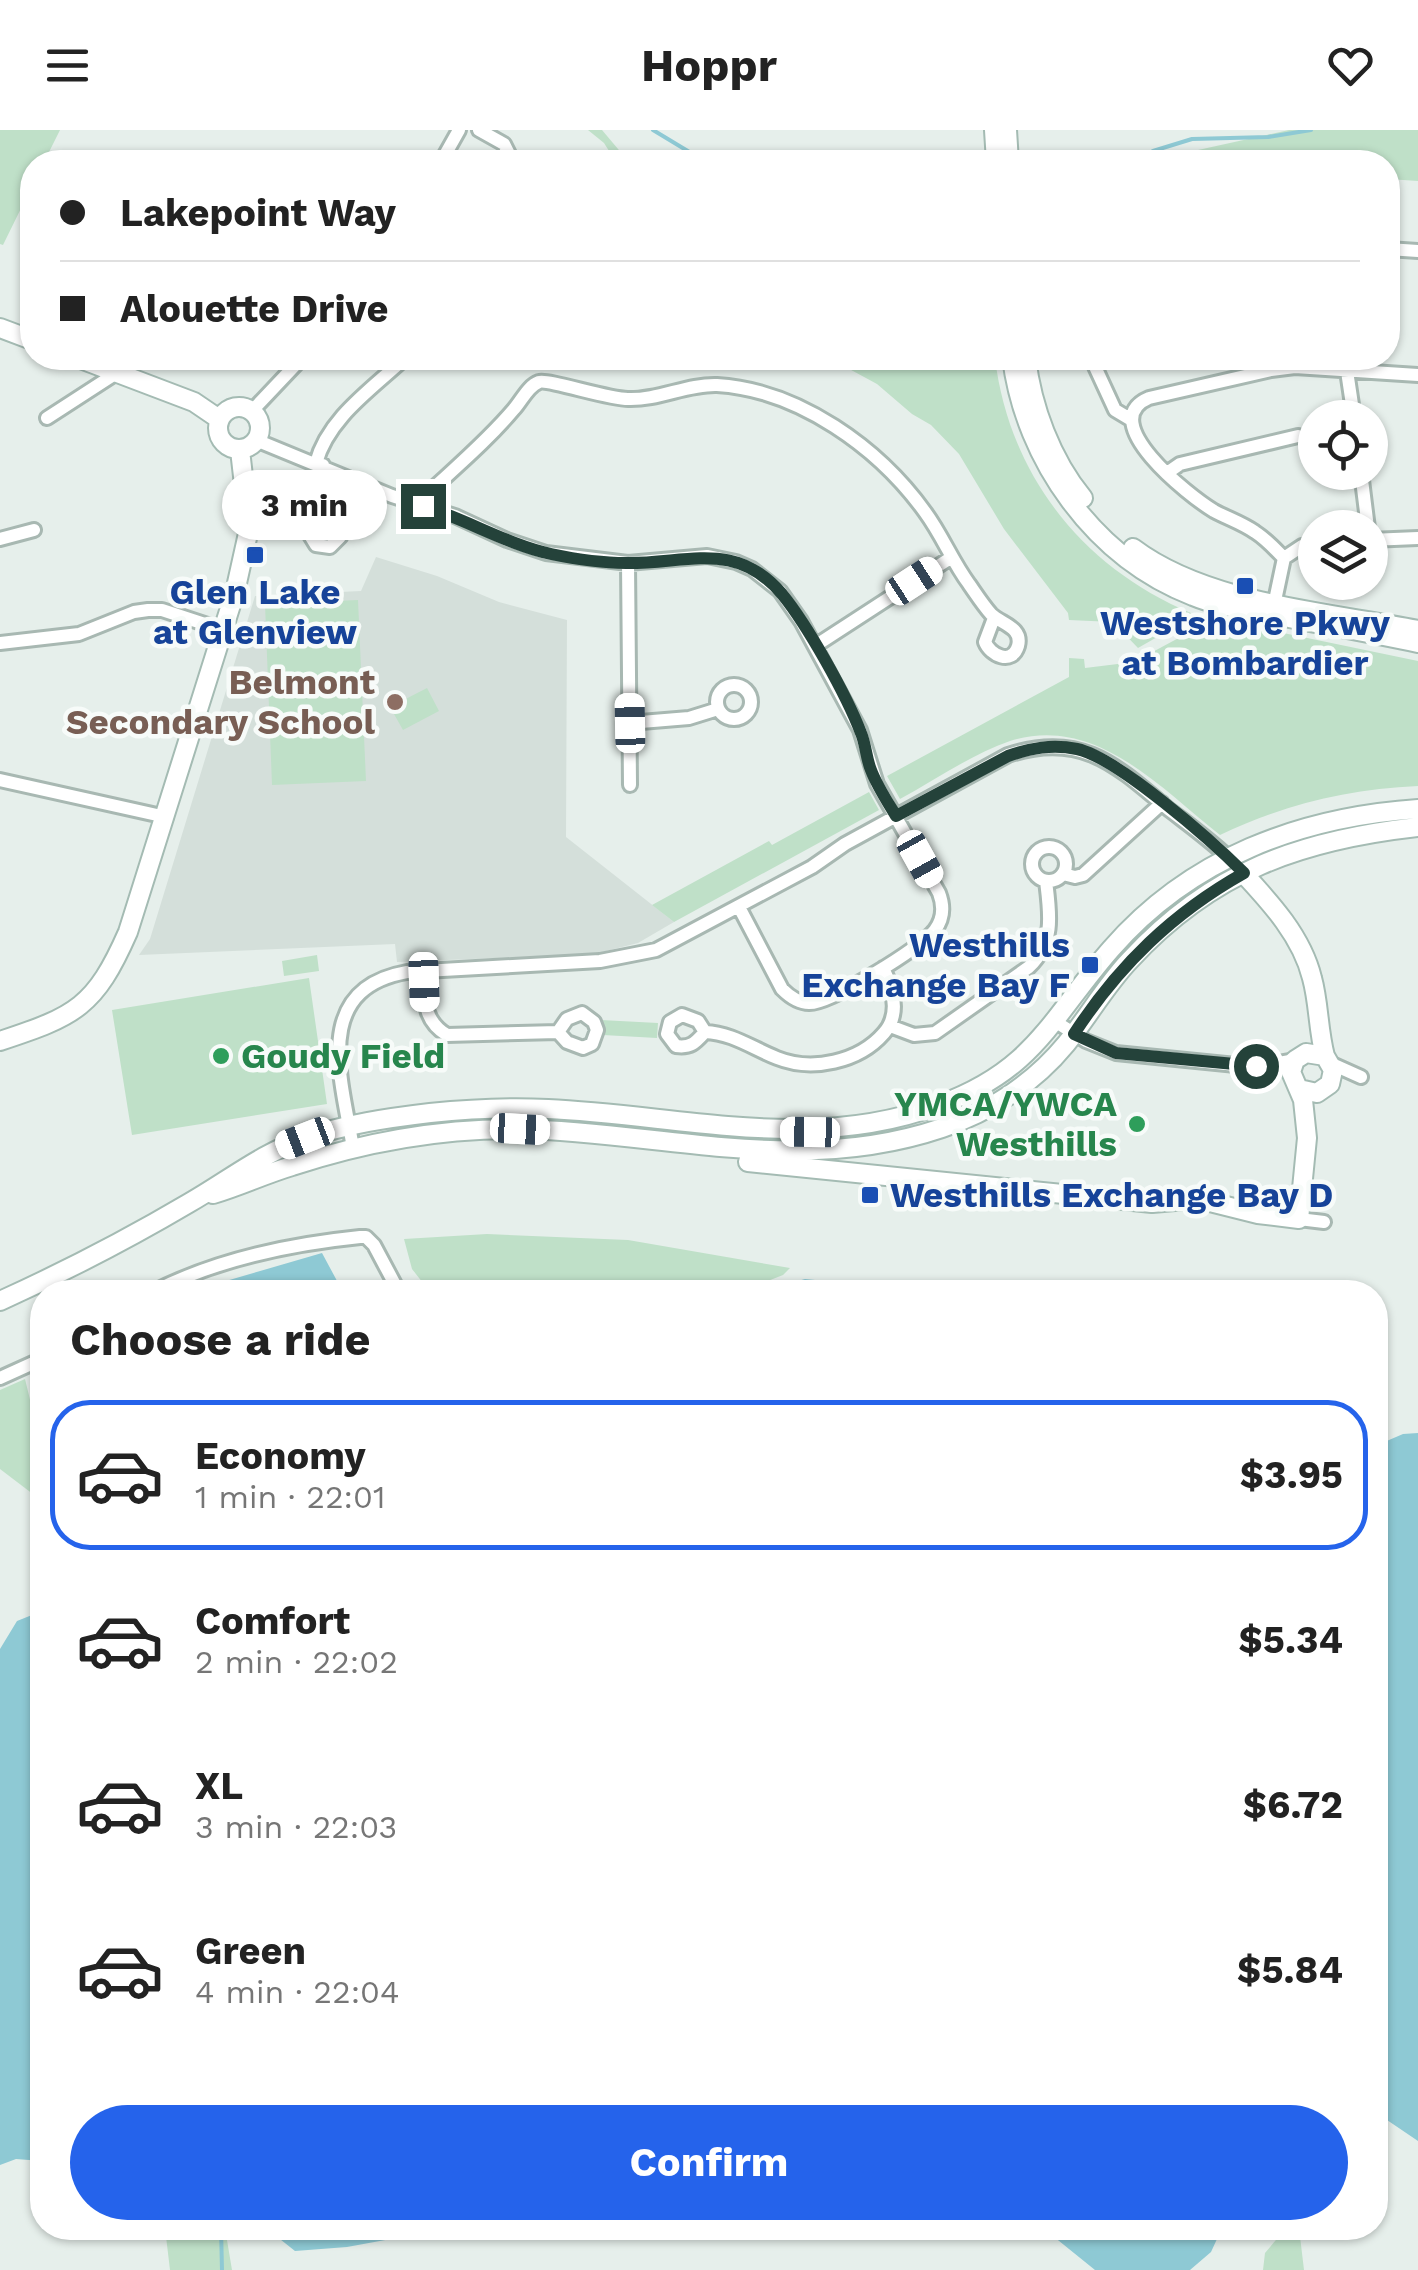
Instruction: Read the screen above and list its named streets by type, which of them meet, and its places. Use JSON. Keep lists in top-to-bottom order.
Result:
{
  "places": {
    "transit": [
      "Glen Lake at Glenview",
      "Westshore Pkwy at Bombardier",
      "Westhills Exchange Bay F",
      "Westhills Exchange Bay D"
    ],
    "other": ["Belmont Secondary School", "Goudy Field", "YMCA/YWCA Westhills"]
  },
  "page": {
    "header": "Hoppr",
    "banner": ["Lakepoint Way", "Alouette Drive"],
    "bubble": "3 min",
    "heading": "Choose a ride",
    "list": [
      {
        "name": "Economy",
        "note": "1 min · 22:01",
        "value": "$3.95"
      },
      {
        "name": "Comfort",
        "note": "2 min · 22:02",
        "value": "$5.34"
      },
      {
        "name": "XL",
        "note": "3 min · 22:03",
        "value": "$6.72"
      },
      {
        "name": "Green",
        "note": "4 min · 22:04",
        "value": "$5.84"
      }
    ],
    "buttons": "Confirm"
  }
}
